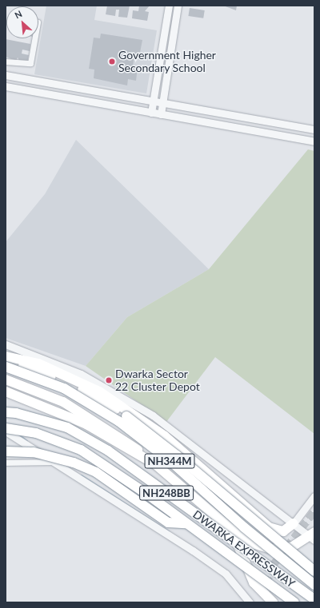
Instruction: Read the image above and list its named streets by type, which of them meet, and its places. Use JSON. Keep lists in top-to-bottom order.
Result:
{
  "streets": {
    "highway": ["NH344M", "NH248BB", "DWARKA EXPRESSWAY"]
  },
  "places": ["Government Higher Secondary School", "Dwarka Sector 22 Cluster Depot"],
  "north": "top left"
}
